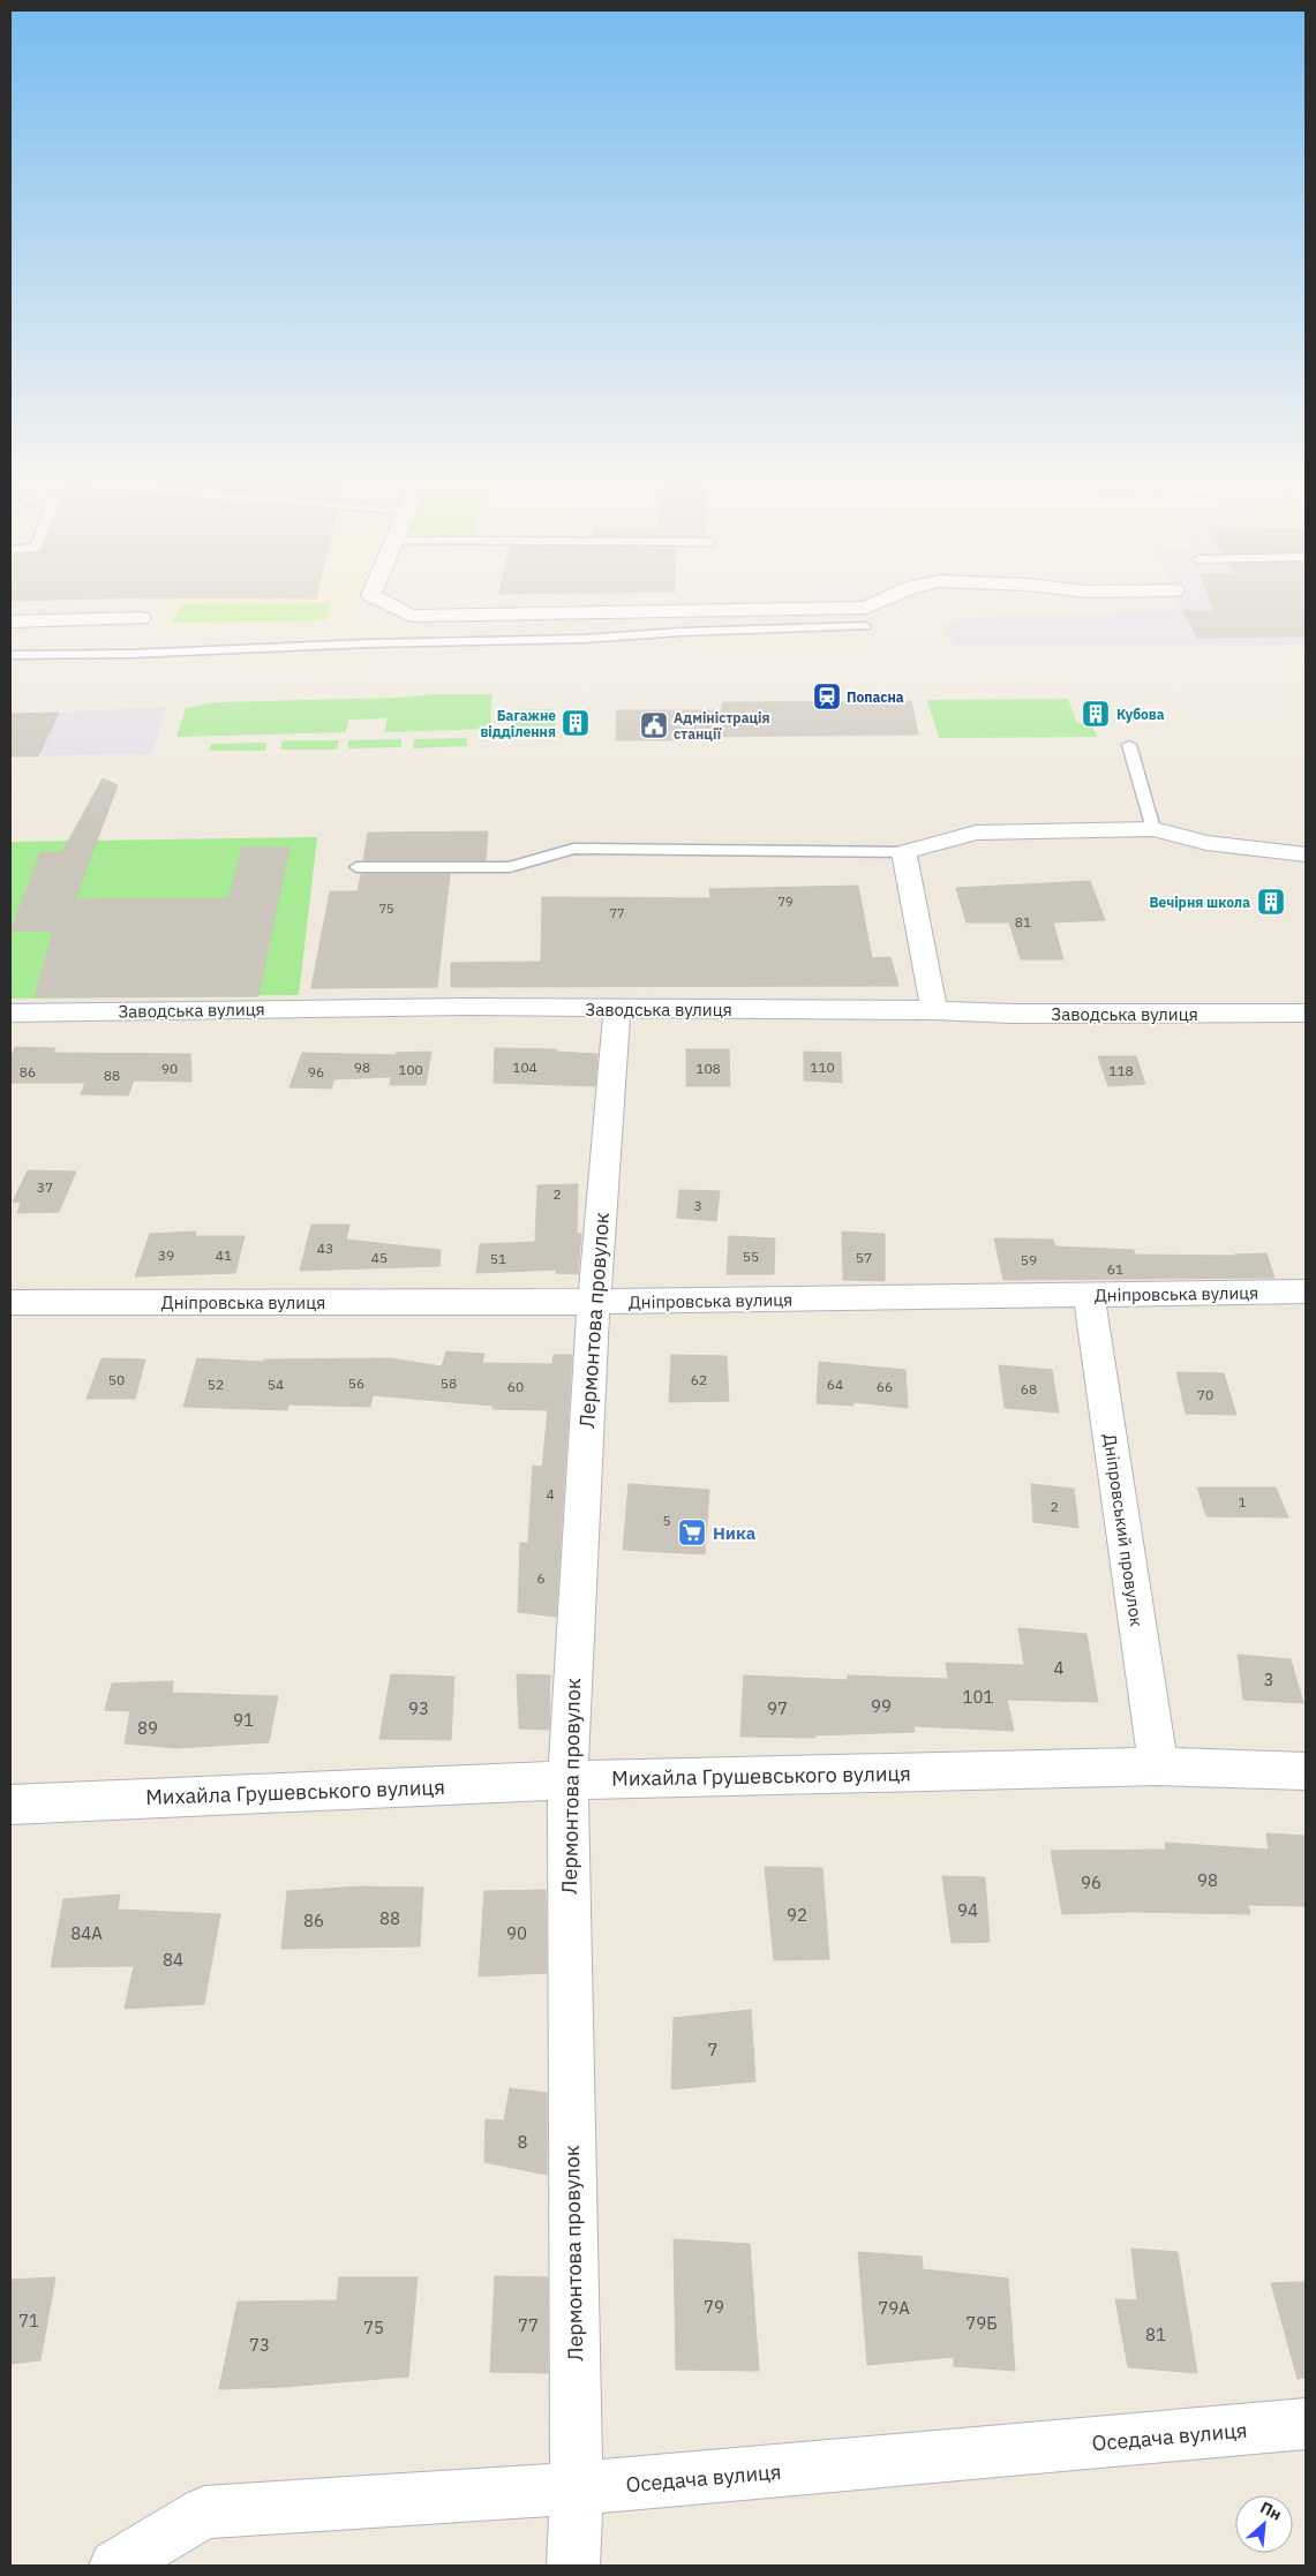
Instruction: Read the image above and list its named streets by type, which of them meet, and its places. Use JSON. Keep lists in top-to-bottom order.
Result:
{
  "streets": {
    "street": [
      "Заводська вулиця",
      "Дніпровська вулиця",
      "Лермонтова провулок",
      "Дніпровський провулок",
      "Михайла Грушевського вулиця",
      "Оседача вулиця"
    ]
  },
  "crossings": [
    ["Заводська вулиця", "Лермонтова провулок"],
    ["Дніпровська вулиця", "Лермонтова провулок"],
    ["Дніпровська вулиця", "Дніпровський провулок"],
    ["Лермонтова провулок", "Михайла Грушевського вулиця"],
    ["Лермонтова провулок", "Оседача вулиця"],
    ["Дніпровський провулок", "Михайла Грушевського вулиця"]
  ],
  "places": {
    "station": ["Попасна"],
    "building": ["Кубова", "Багажне відділення", "Вечірня школа"],
    "public building": ["Адміністрація станції"],
    "supermarket": ["Ника"]
  },
  "house_numbers": [
    "79",
    "75",
    "77",
    "81",
    "98",
    "104",
    "110",
    "90",
    "108",
    "100",
    "118",
    "86",
    "96",
    "88",
    "37",
    "2",
    "3",
    "43",
    "39",
    "41",
    "55",
    "45",
    "57",
    "51",
    "59",
    "61",
    "50",
    "62",
    "56",
    "58",
    "52",
    "54",
    "64",
    "60",
    "66",
    "68",
    "70",
    "4",
    "1",
    "2",
    "5",
    "6",
    "4",
    "3",
    "101",
    "99",
    "93",
    "97",
    "91",
    "89",
    "98",
    "96",
    "94",
    "92",
    "88",
    "86",
    "84А",
    "90",
    "84",
    "7",
    "8",
    "79",
    "79А",
    "71",
    "79Б",
    "77",
    "75",
    "81",
    "73"
  ],
  "north": "top right"
}
